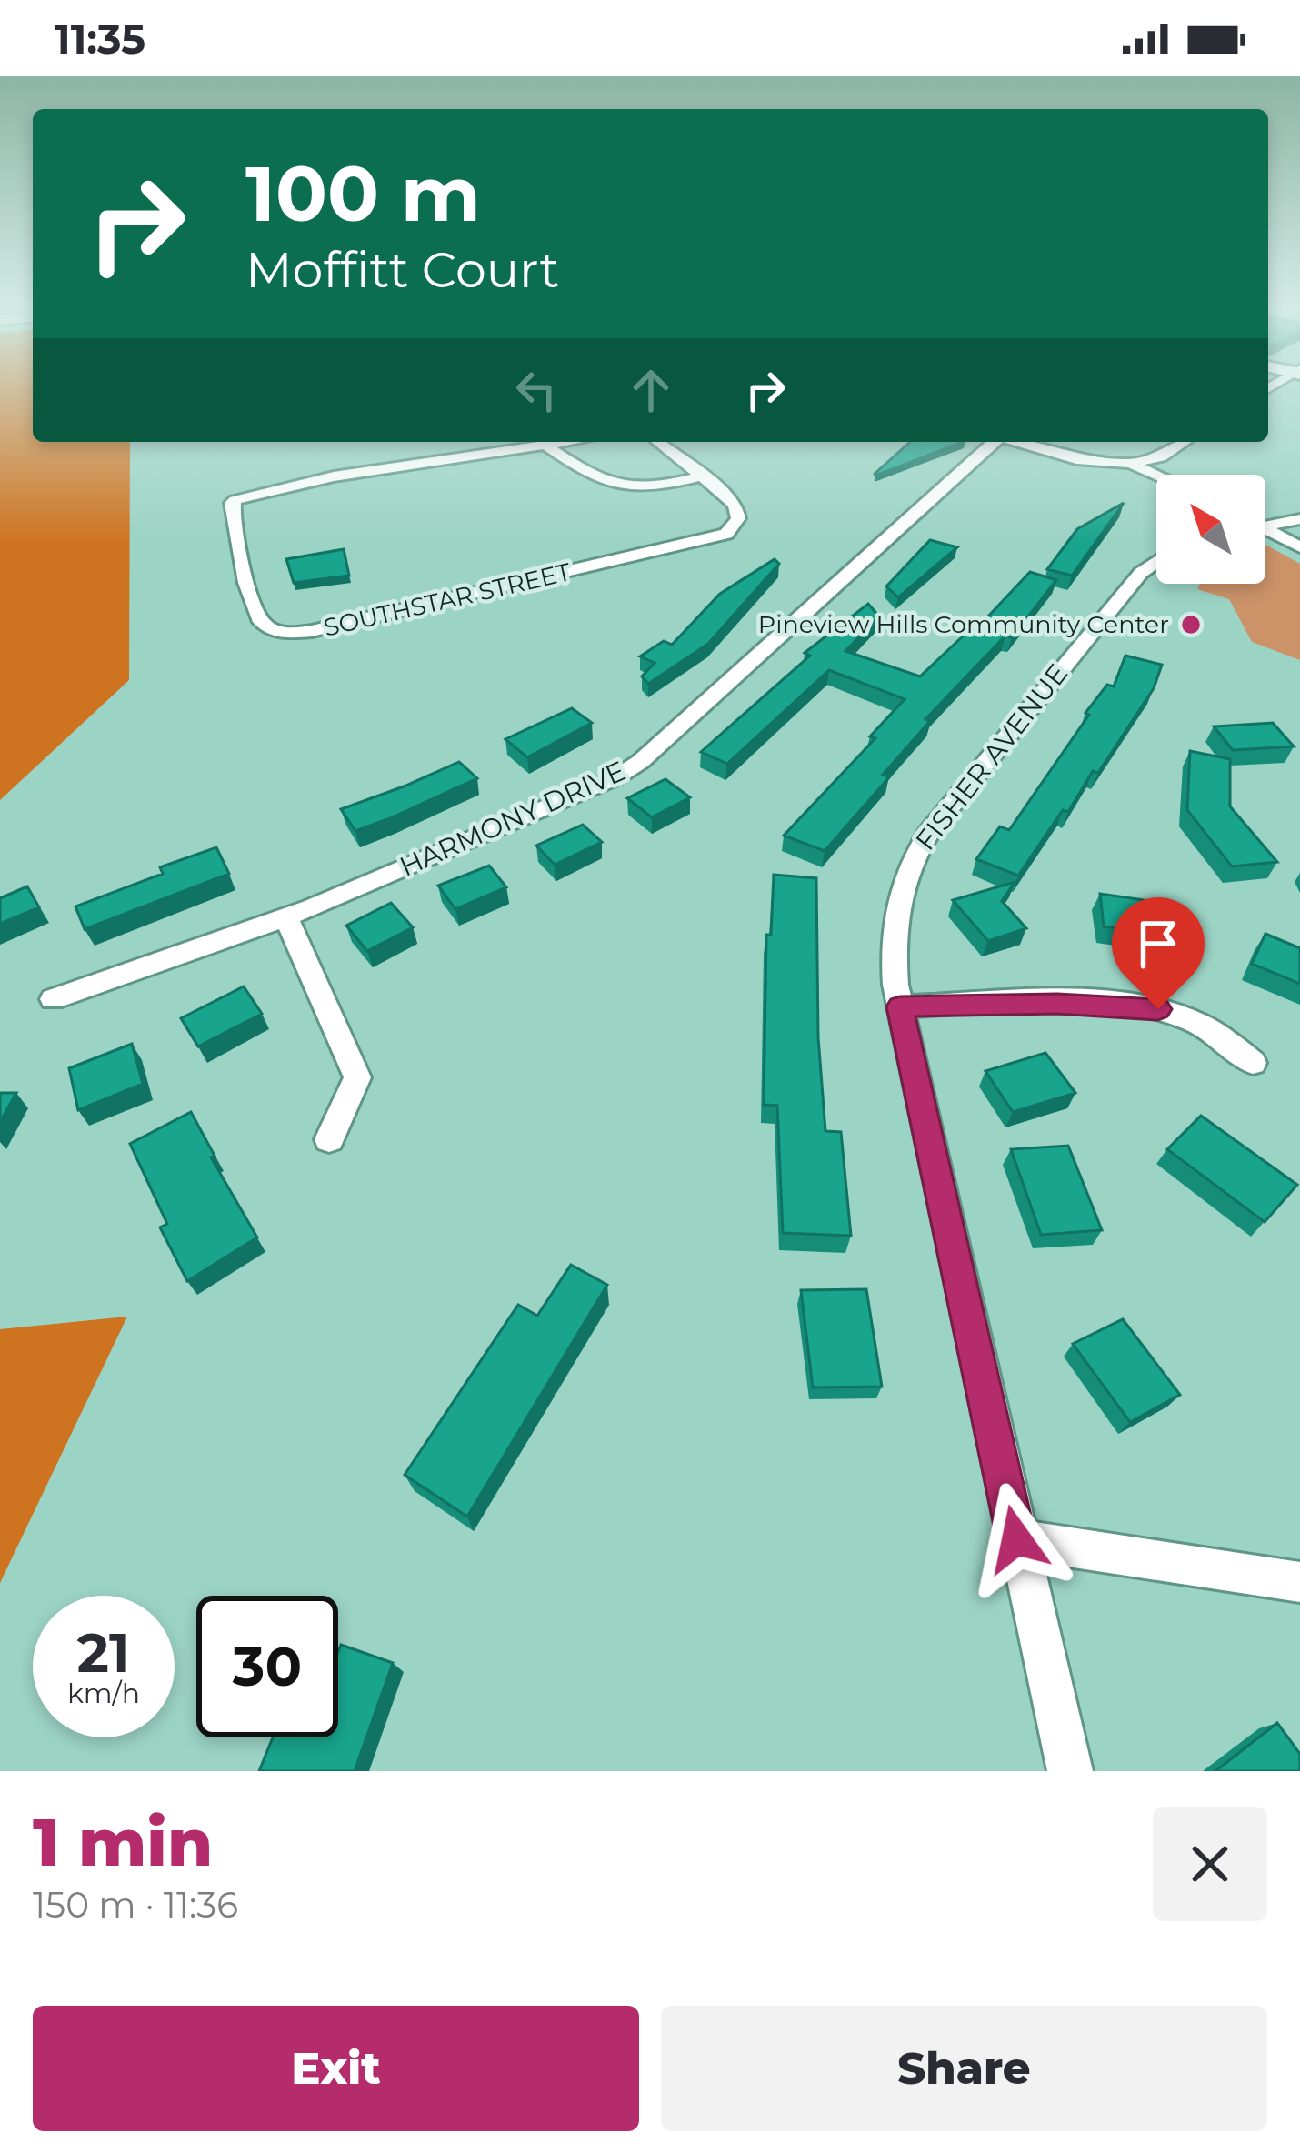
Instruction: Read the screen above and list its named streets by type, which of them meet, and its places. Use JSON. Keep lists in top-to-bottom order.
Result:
{
  "streets": {
    "street": ["SOUTHSTAR STREET", "FISHER AVENUE", "HARMONY DRIVE"]
  },
  "places": ["Pineview Hills Community Center"],
  "north": "top left",
  "page": {
    "status": "11:35",
    "turn": ["100 m", "Moffitt Court"],
    "speed": "21 km/h",
    "limit": "30",
    "heading": ["1 min", "150 m · 11:36"],
    "buttons": ["Exit", "Share"]
  }
}
